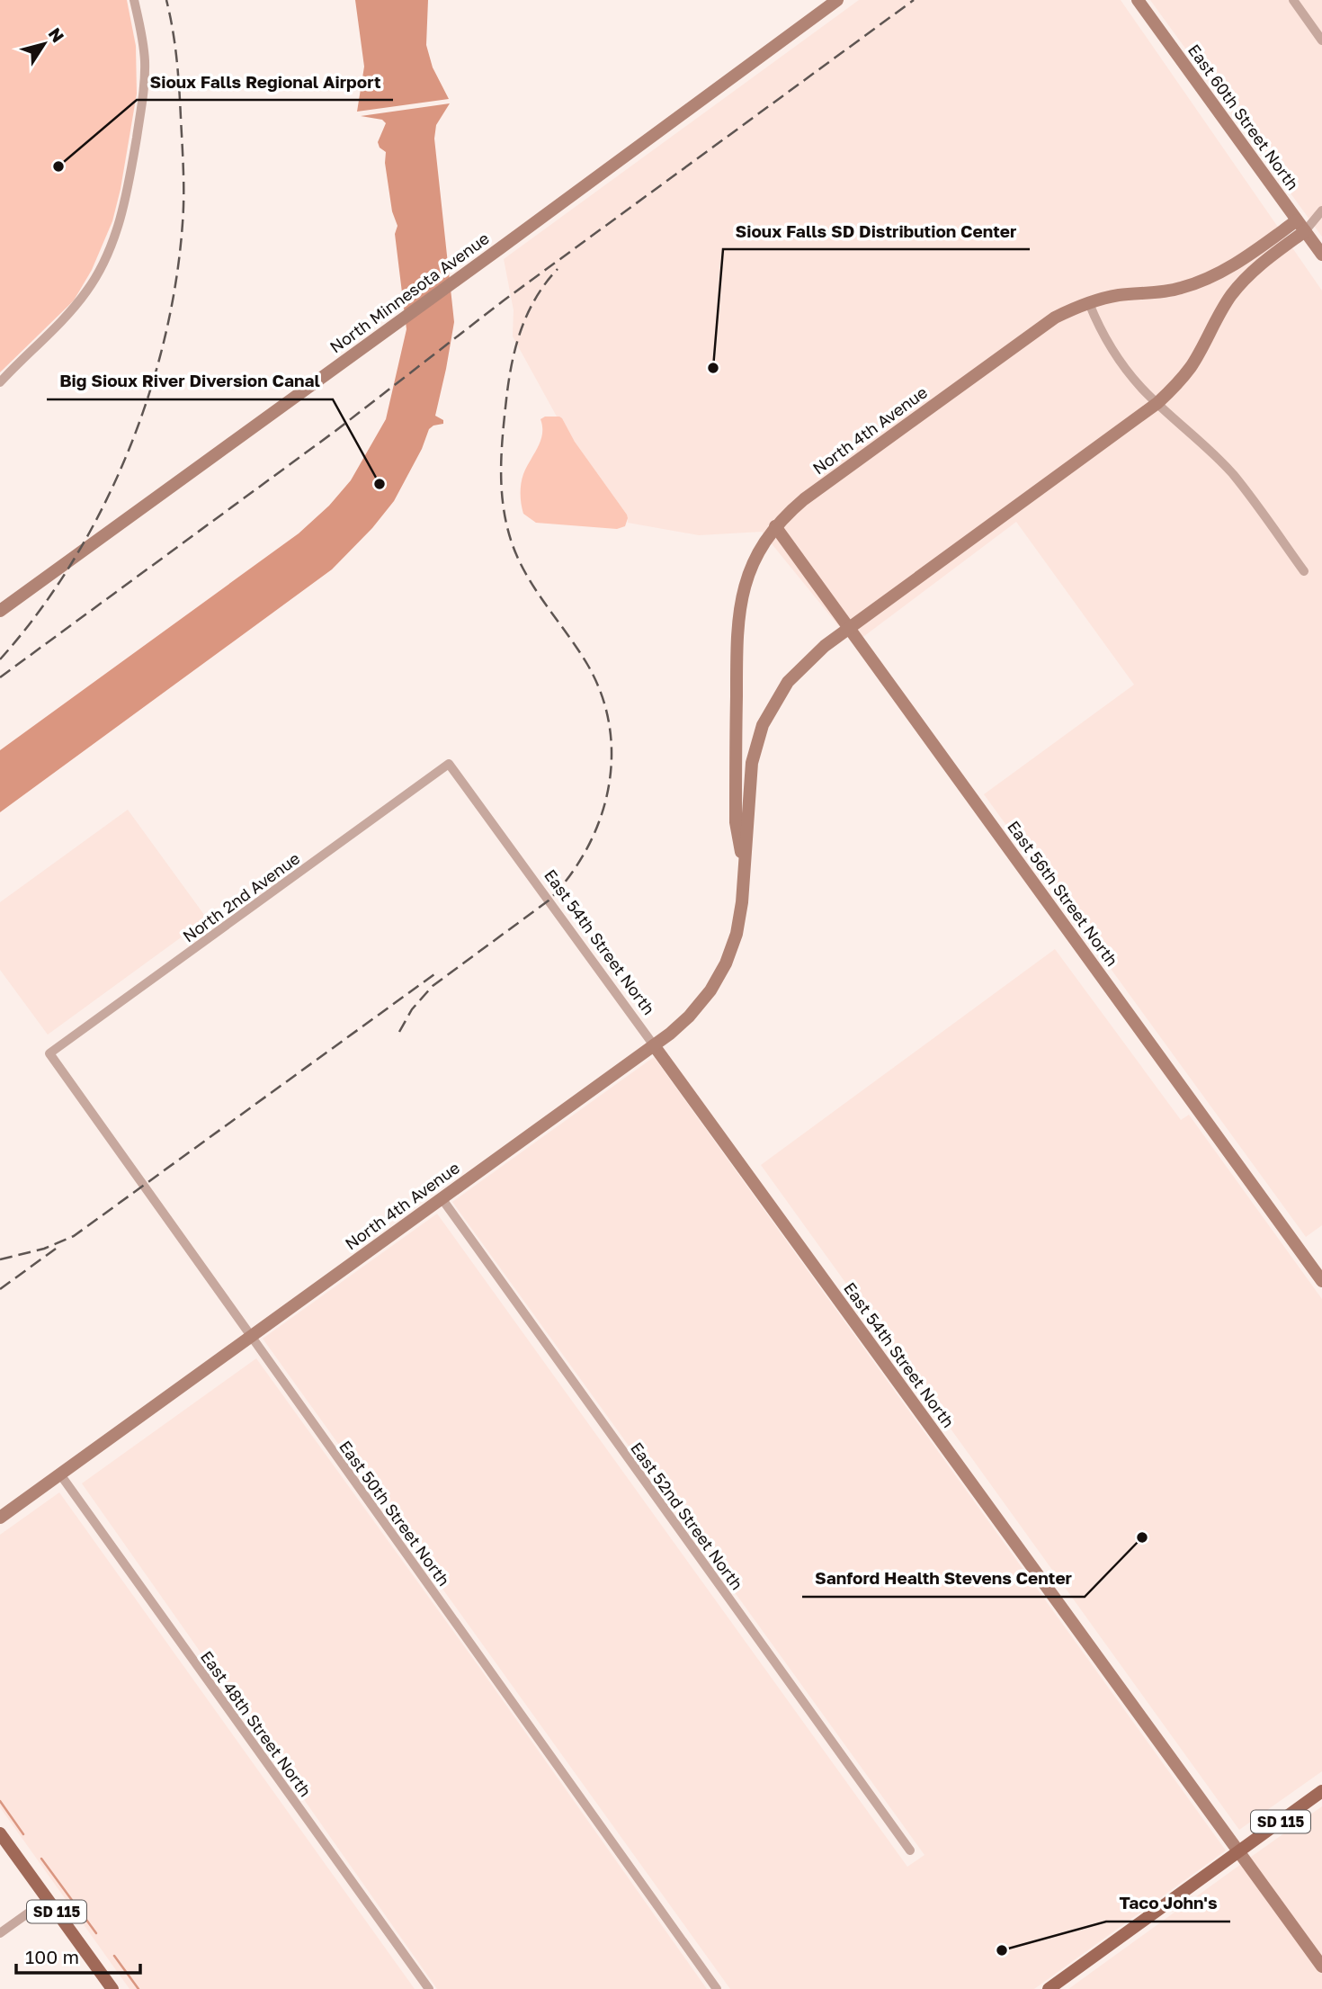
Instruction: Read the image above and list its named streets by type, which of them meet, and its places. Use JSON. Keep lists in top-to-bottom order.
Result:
{
  "streets": {
    "main road": ["SD 115"],
    "street": [
      "East 60th Street North",
      "North Minnesota Avenue",
      "North 4th Avenue",
      "East 56th Street North",
      "North 2nd Avenue",
      "East 54th Street North",
      "East 50th Street North",
      "East 52nd Street North",
      "East 48th Street North"
    ]
  },
  "crossings": [
    ["East 60th Street North", "North 4th Avenue"],
    ["North 4th Avenue", "East 56th Street North"],
    ["North 4th Avenue", "East 54th Street North"],
    ["North 4th Avenue", "East 50th Street North"],
    ["North 4th Avenue", "East 52nd Street North"],
    ["North 4th Avenue", "East 48th Street North"],
    ["North 2nd Avenue", "East 54th Street North"],
    ["North 2nd Avenue", "East 50th Street North"],
    ["East 54th Street North", "SD 115"]
  ],
  "places": [
    "Sioux Falls Regional Airport",
    "Sioux Falls SD Distribution Center",
    "Big Sioux River Diversion Canal",
    "Sanford Health Stevens Center",
    "Taco John's"
  ],
  "scale_bar": "100 m",
  "north": "top right"
}
